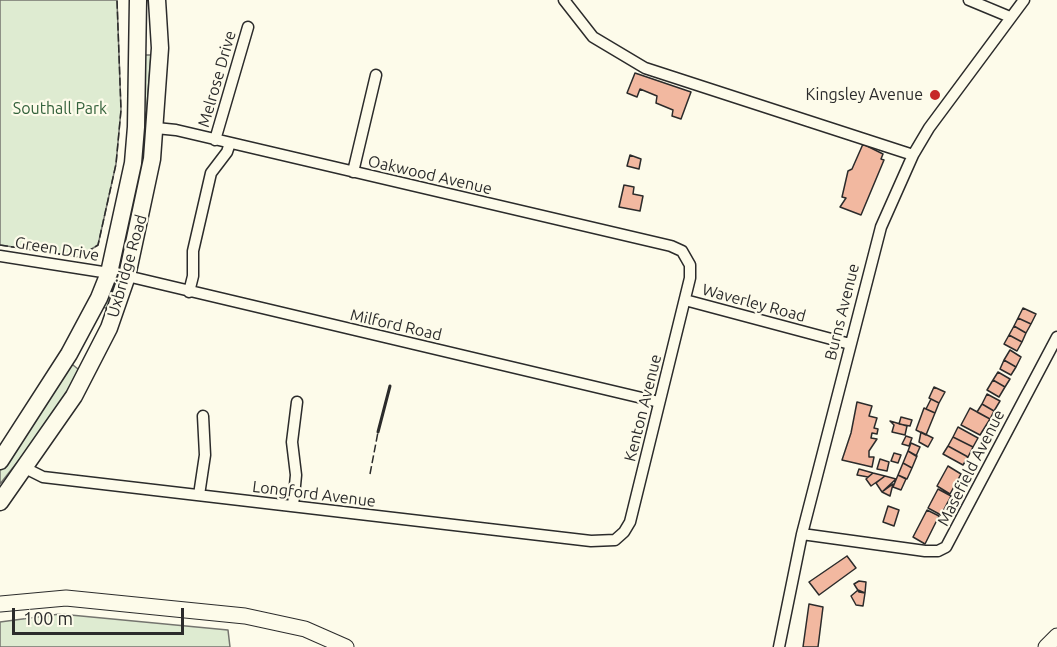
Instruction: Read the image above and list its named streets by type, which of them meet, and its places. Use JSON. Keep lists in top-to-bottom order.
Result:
{
  "streets": {
    "main road": ["Uxbridge Road"],
    "street": [
      "Melrose Drive",
      "Oakwood Avenue",
      "Green Drive",
      "Waverley Road",
      "Burns Avenue",
      "Milford Road",
      "Kenton Avenue",
      "Masefield Avenue",
      "Longford Avenue"
    ]
  },
  "crossings": [
    ["Melrose Drive", "Oakwood Avenue"],
    ["Oakwood Avenue", "Uxbridge Road"],
    ["Oakwood Avenue", "Kenton Avenue"],
    ["Green Drive", "Uxbridge Road"],
    ["Uxbridge Road", "Milford Road"],
    ["Uxbridge Road", "Longford Avenue"],
    ["Waverley Road", "Burns Avenue"],
    ["Waverley Road", "Kenton Avenue"],
    ["Burns Avenue", "Masefield Avenue"],
    ["Milford Road", "Kenton Avenue"],
    ["Kenton Avenue", "Longford Avenue"]
  ],
  "parks": ["Southall Park"],
  "places": ["Kingsley Avenue"],
  "scale_bar": "100 m"
}
